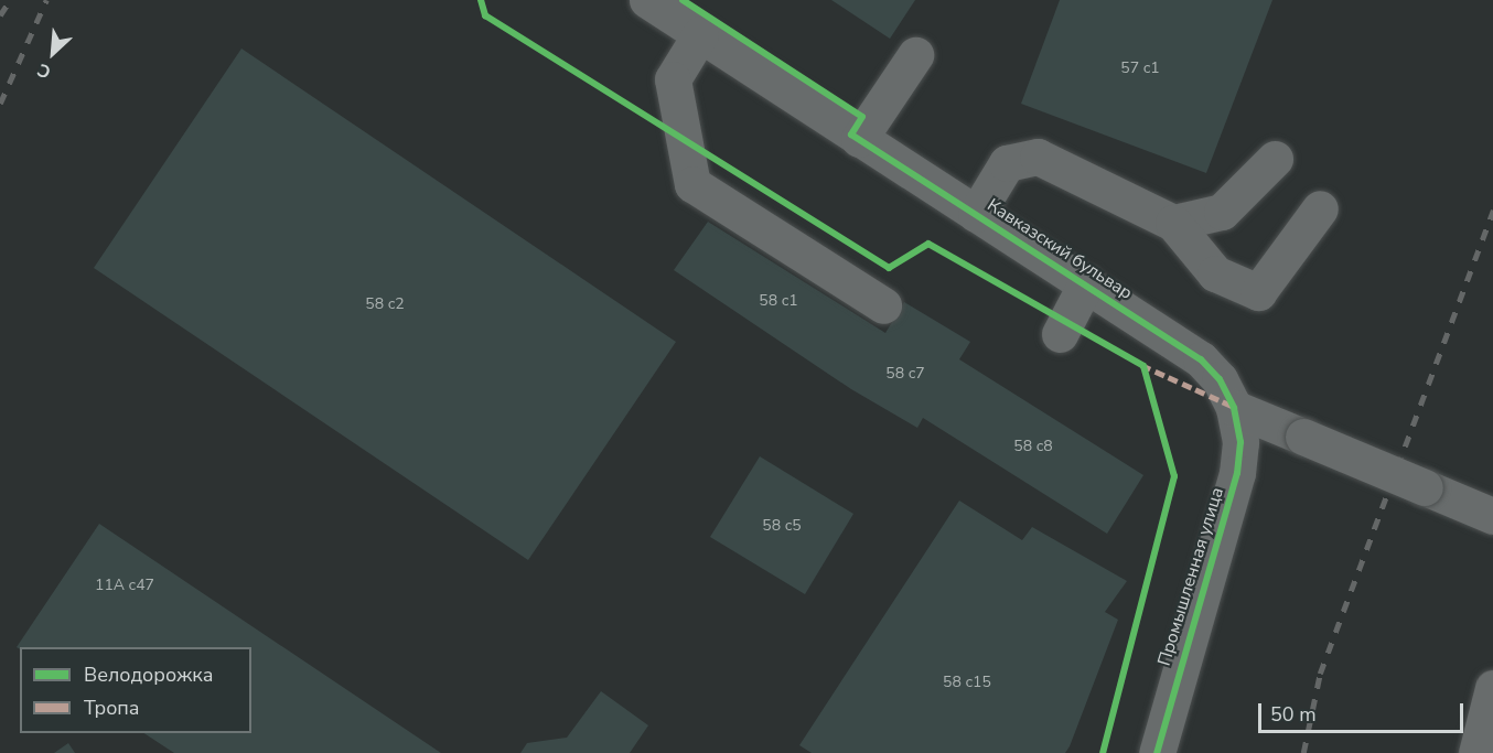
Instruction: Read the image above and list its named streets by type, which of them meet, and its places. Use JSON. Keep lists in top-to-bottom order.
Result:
{
  "streets": {
    "street": ["Кавказский бульвар", "Промышленная улица"]
  },
  "crossings": [
    ["Кавказский бульвар", "Промышленная улица"]
  ],
  "house_numbers": [
    "57 с1",
    "58 с1",
    "58 с2",
    "58 с7",
    "58 с8",
    "58 с5",
    "11А с47",
    "58 с15"
  ],
  "legend": ["Велодорожка", "Тропа"],
  "scale_bar": "50 m",
  "north": "bottom left"
}
